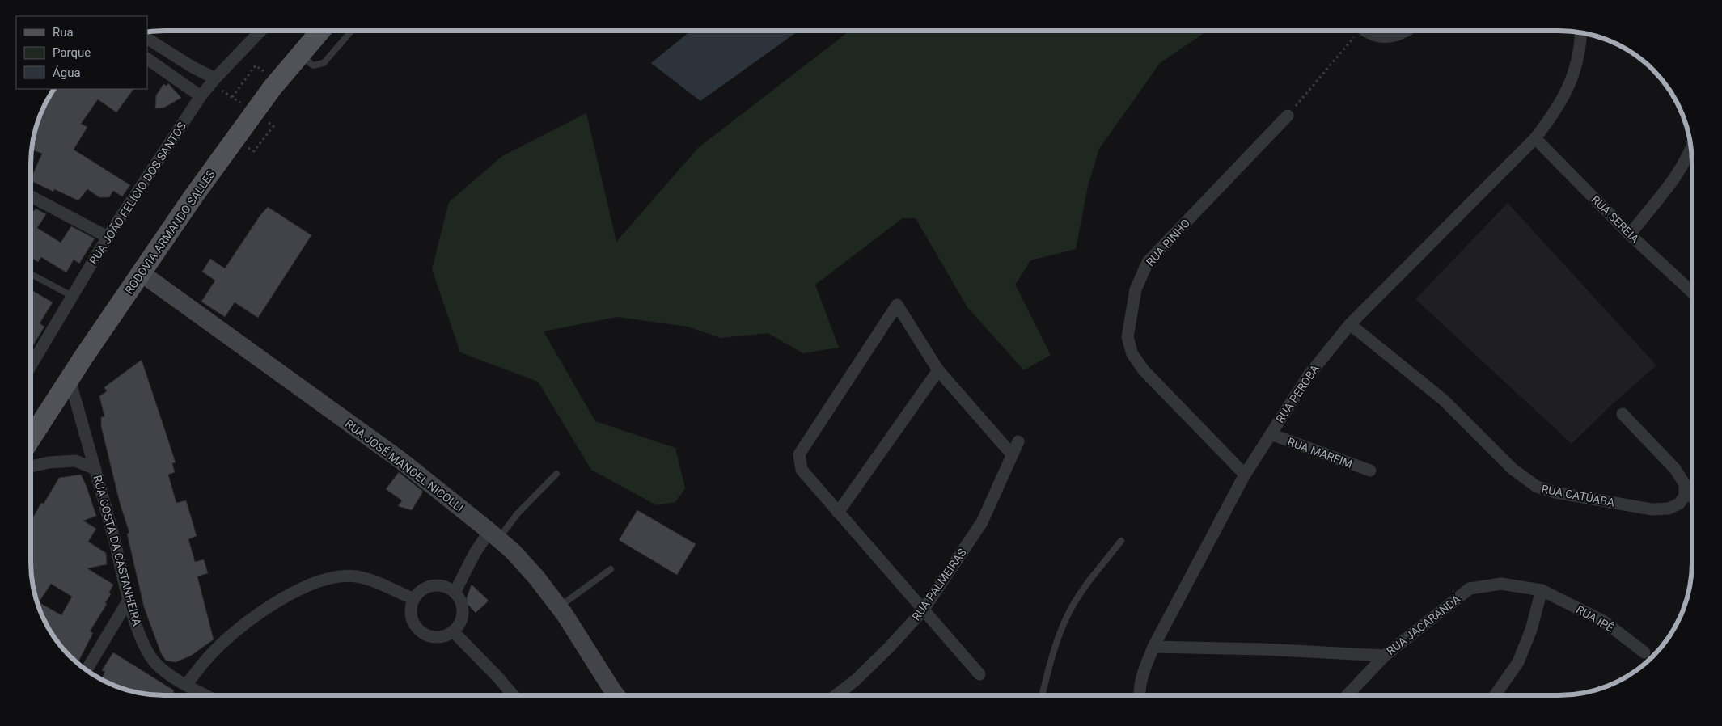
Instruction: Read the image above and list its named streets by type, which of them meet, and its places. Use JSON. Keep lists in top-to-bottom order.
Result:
{
  "streets": {
    "main road": ["RODOVIA ARMANDO SALLES", "RUA JOSÉ MANOEL NICOLLI"],
    "street": [
      "RUA JOÃO FELÍCIO DOS SANTOS",
      "RUA SEREIA",
      "RUA PINHO",
      "RUA PEROBA",
      "RUA MARFIM",
      "RUA CATÚABA",
      "RUA COSTA DA CASTANHEIRA",
      "RUA PALMEIRAS",
      "RUA IPÊ",
      "RUA JACARANDÁ"
    ]
  },
  "crossings": [
    ["RUA SEREIA", "RUA PEROBA"],
    ["RODOVIA ARMANDO SALLES", "RUA JOSÉ MANOEL NICOLLI"],
    ["RODOVIA ARMANDO SALLES", "RUA COSTA DA CASTANHEIRA"],
    ["RUA PINHO", "RUA PEROBA"],
    ["RUA PEROBA", "RUA MARFIM"],
    ["RUA PEROBA", "RUA CATÚABA"],
    ["RUA PEROBA", "RUA JACARANDÁ"],
    ["RUA IPÊ", "RUA JACARANDÁ"]
  ],
  "legend": ["Rua", "Parque", "Água"]
}
